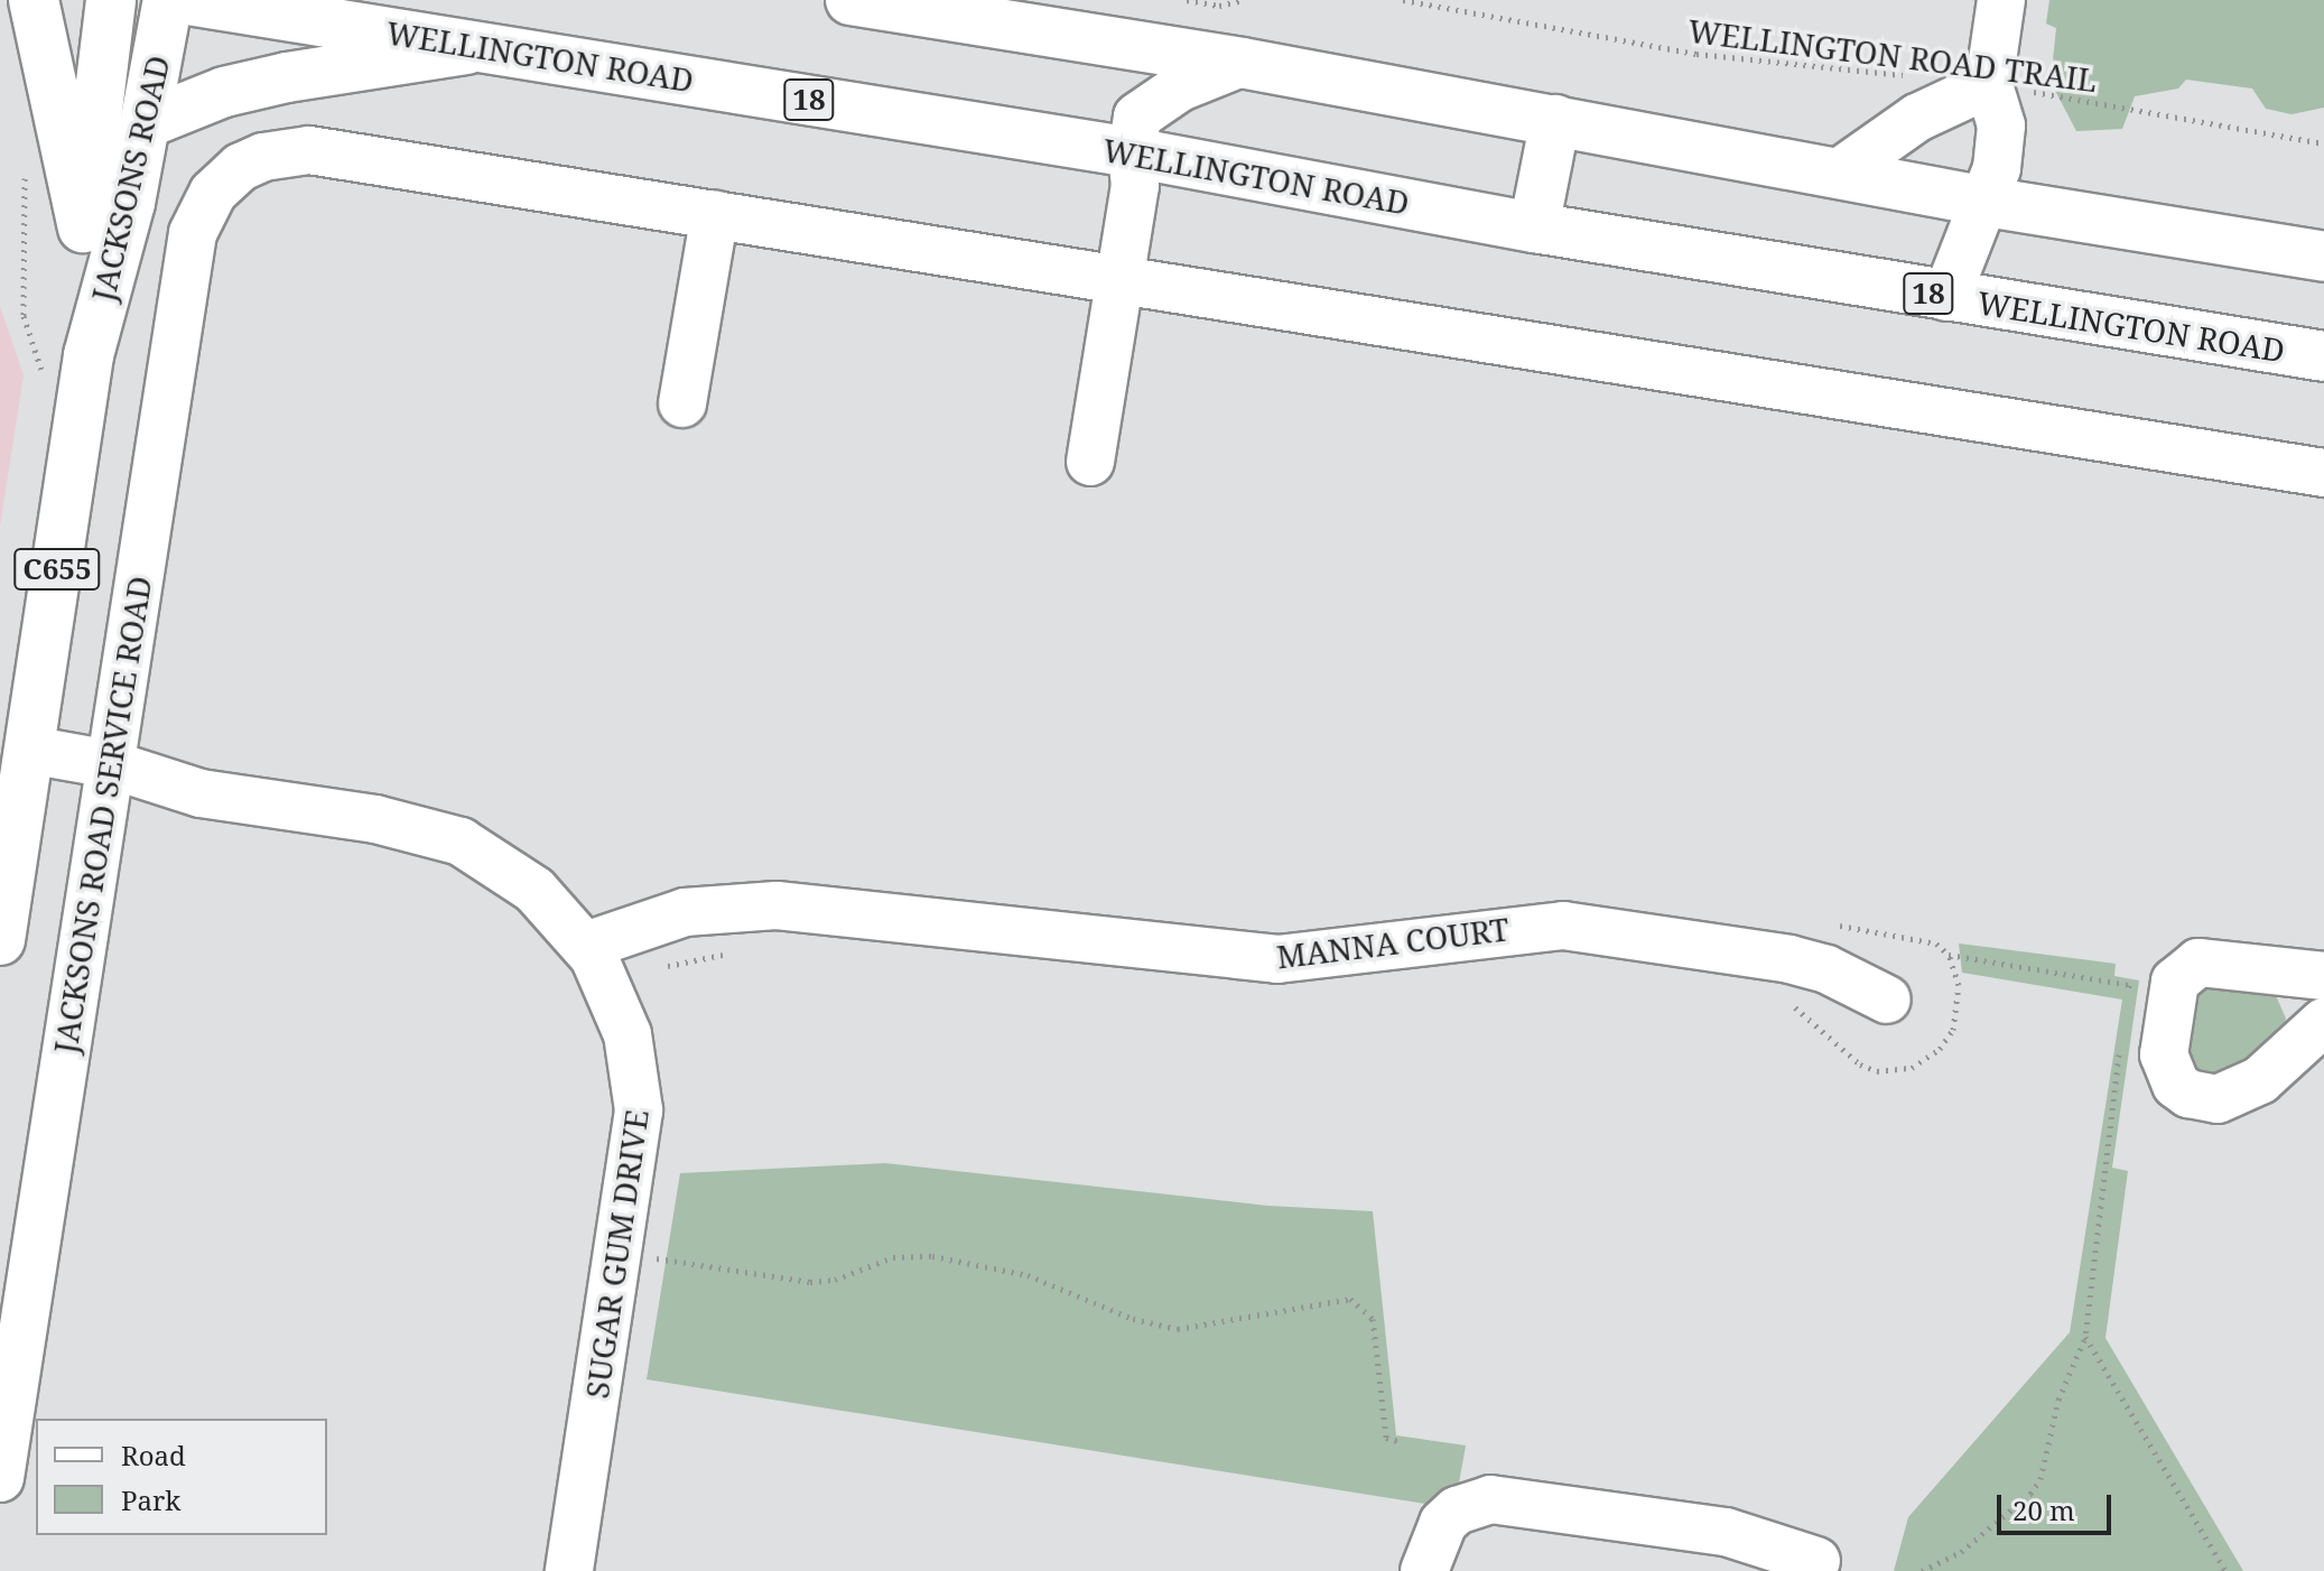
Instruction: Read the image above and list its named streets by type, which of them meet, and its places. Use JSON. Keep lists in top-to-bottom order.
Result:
{
  "streets": {
    "main road": [
      "WELLINGTON ROAD",
      "18",
      "JACKSONS ROAD",
      "C655"
    ],
    "street": ["JACKSONS ROAD SERVICE ROAD", "MANNA COURT", "SUGAR GUM DRIVE"],
    "path": ["WELLINGTON ROAD TRAIL"]
  },
  "crossings": [
    ["JACKSONS ROAD", "SUGAR GUM DRIVE"],
    ["JACKSONS ROAD SERVICE ROAD", "SUGAR GUM DRIVE"],
    ["MANNA COURT", "SUGAR GUM DRIVE"]
  ],
  "legend": ["Road", "Park"],
  "scale_bar": "20 m"
}
